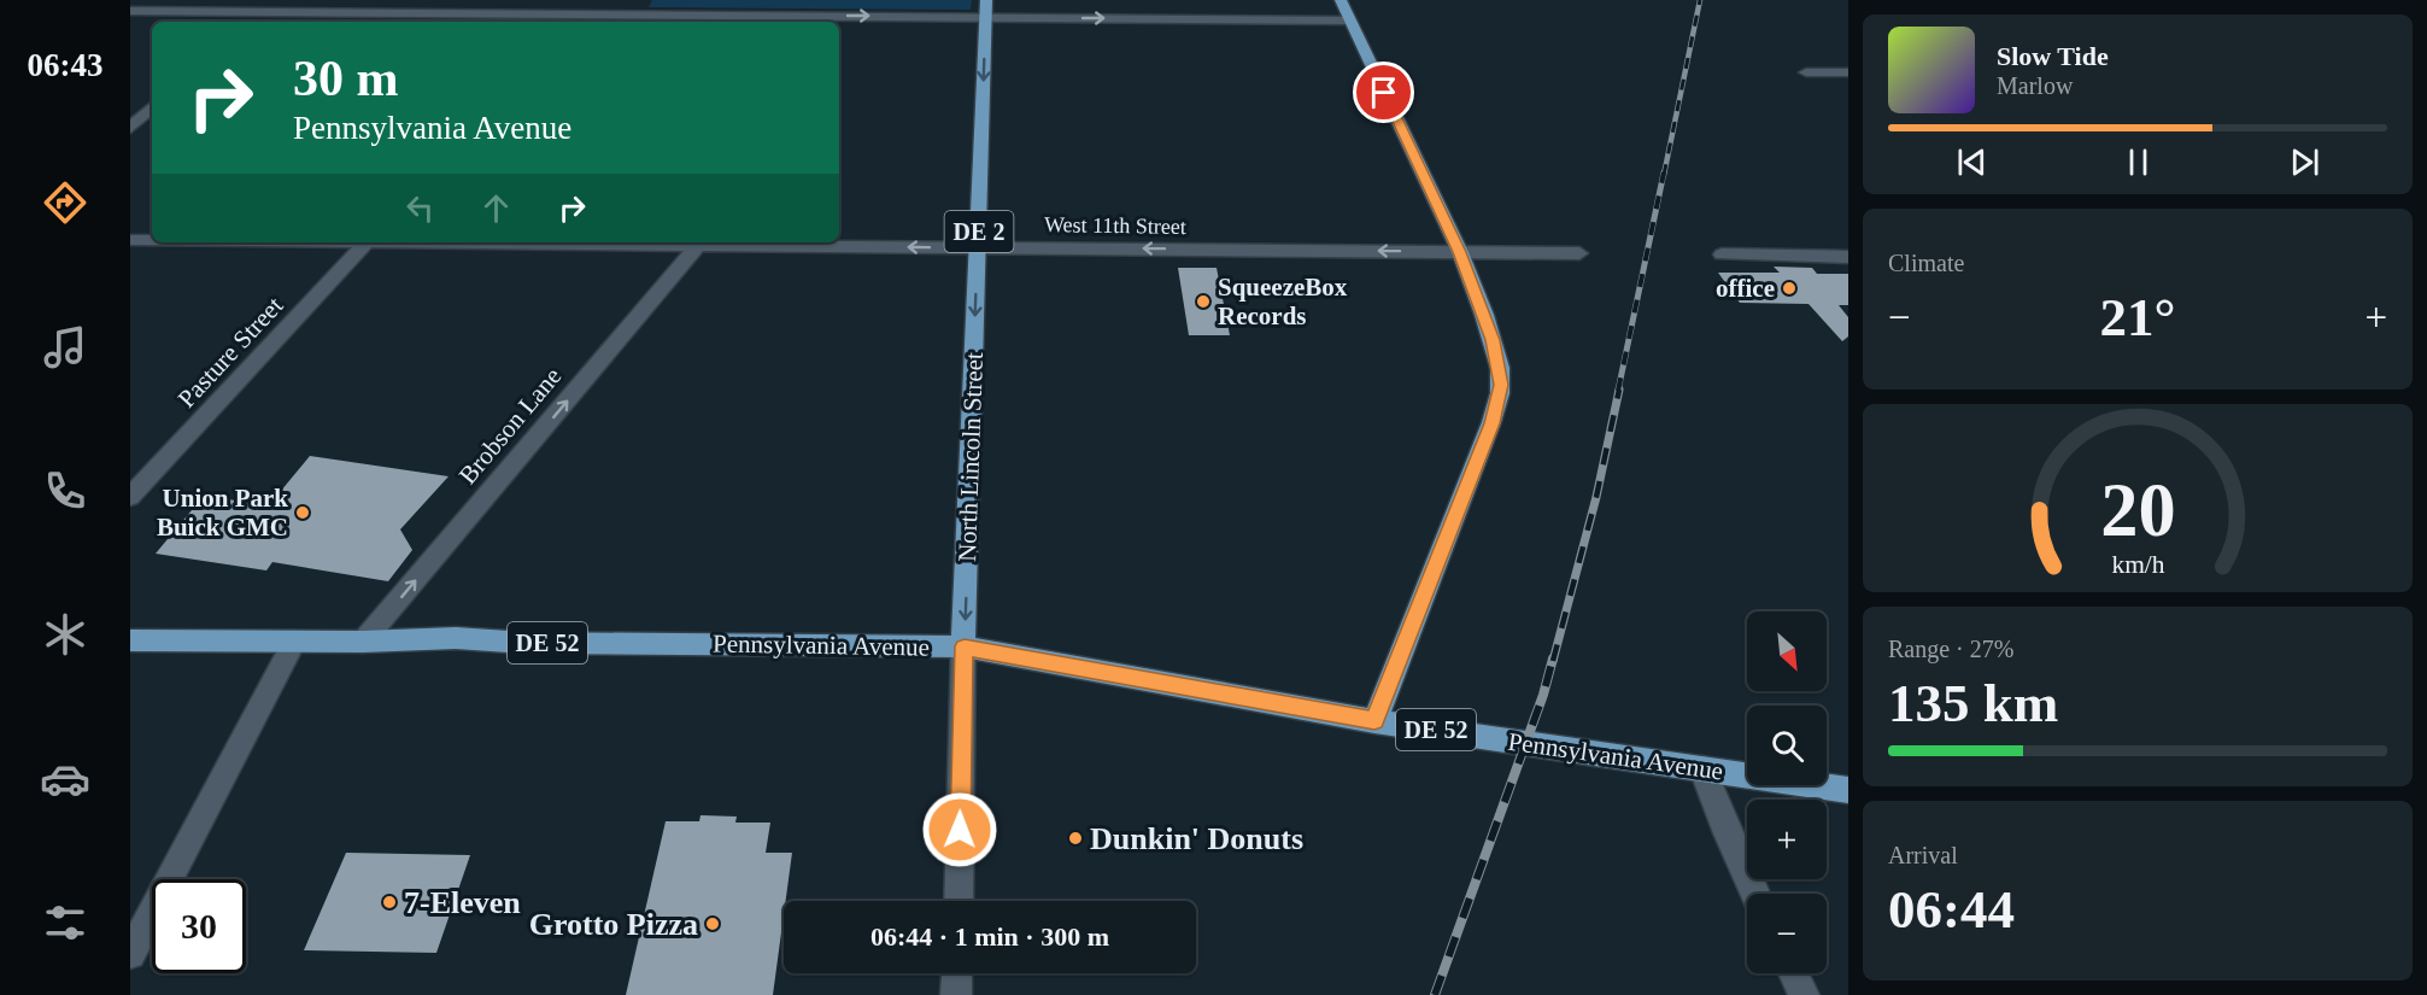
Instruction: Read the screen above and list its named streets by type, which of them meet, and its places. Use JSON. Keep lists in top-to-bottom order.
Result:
{
  "streets": {
    "main road": [
      "DE 2",
      "North Lincoln Street",
      "DE 52",
      "Pennsylvania Avenue"
    ],
    "street": ["West 11th Street", "Pasture Street", "Brobson Lane"]
  },
  "crossings": [
    ["West 11th Street", "Brobson Lane"],
    ["West 11th Street", "North Lincoln Street"],
    ["Brobson Lane", "Pennsylvania Avenue"],
    ["North Lincoln Street", "Pennsylvania Avenue"]
  ],
  "one_way": ["West 11th Street", "Brobson Lane", "North Lincoln Street"],
  "places": [
    "office",
    "SqueezeBox Records",
    "Union Park Buick GMC",
    "Dunkin' Donuts",
    "7-Eleven",
    "Grotto Pizza"
  ],
  "north": "bottom right",
  "page": {
    "tabs": "06:43",
    "turn": ["30 m", "Pennsylvania Avenue"],
    "song": ["Slow Tide", "Marlow"],
    "tile": [
      "Climate",
      ["Range · 27%", "135 km"],
      ["Arrival", "06:44"]
    ],
    "heat": ["−", "21°", "+"],
    "map_buttons": ["+", "−"],
    "limit": "30",
    "trip": "06:44 · 1 min · 300 m",
    "gauge": ["20", "km/h"]
  }
}
